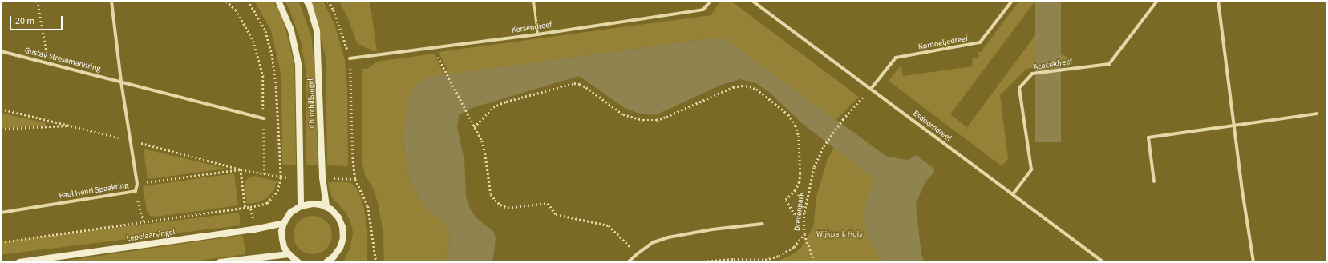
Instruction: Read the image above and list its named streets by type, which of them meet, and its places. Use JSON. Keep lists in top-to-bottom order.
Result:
{
  "streets": {
    "street": [
      "Kersendreef",
      "Kornoeljedreef",
      "Gustav Stresemannring",
      "Acaciadreef",
      "Churchillsingel",
      "Esdoorndreef",
      "Paul Henri Spaakring",
      "Lepelaarsingel"
    ],
    "path": ["Drevenpark"]
  },
  "crossings": [
    ["Kornoeljedreef", "Esdoorndreef"],
    ["Kornoeljedreef", "Drevenpark"],
    ["Gustav Stresemannring", "Paul Henri Spaakring"],
    ["Acaciadreef", "Esdoorndreef"],
    ["Esdoorndreef", "Drevenpark"]
  ],
  "parks": ["Wijkpark Holy"],
  "scale_bar": "20 m"
}
